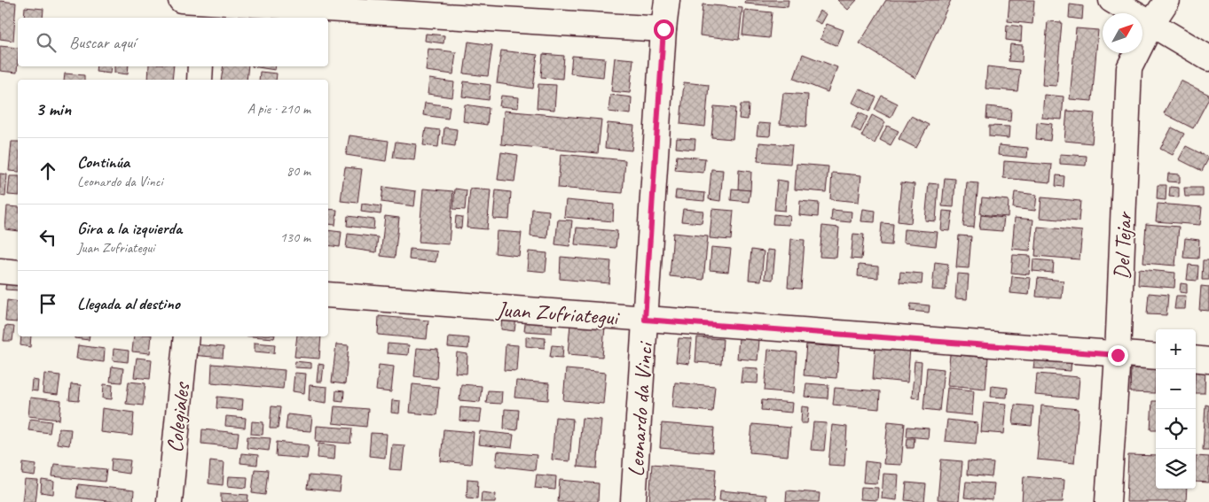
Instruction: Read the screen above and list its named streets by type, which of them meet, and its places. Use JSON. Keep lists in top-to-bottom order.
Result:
{
  "streets": {
    "street": [
      "Del Tejar",
      "Juan Zufriategui",
      "Leonardo da Vinci",
      "Colegiales"
    ]
  },
  "crossings": [
    ["Del Tejar", "Juan Zufriategui"],
    ["Juan Zufriategui", "Leonardo da Vinci"]
  ],
  "north": "top right",
  "page": {
    "search": "Buscar aquí",
    "heading": ["3 min", "A pie · 210 m"],
    "list": [
      ["Continúa", "Leonardo da Vinci", "80 m"],
      ["Gira a la izquierda", "Juan Zufriategui", "130 m"],
      "Llegada al destino"
    ],
    "map_buttons": ["+", "−"]
  }
}
